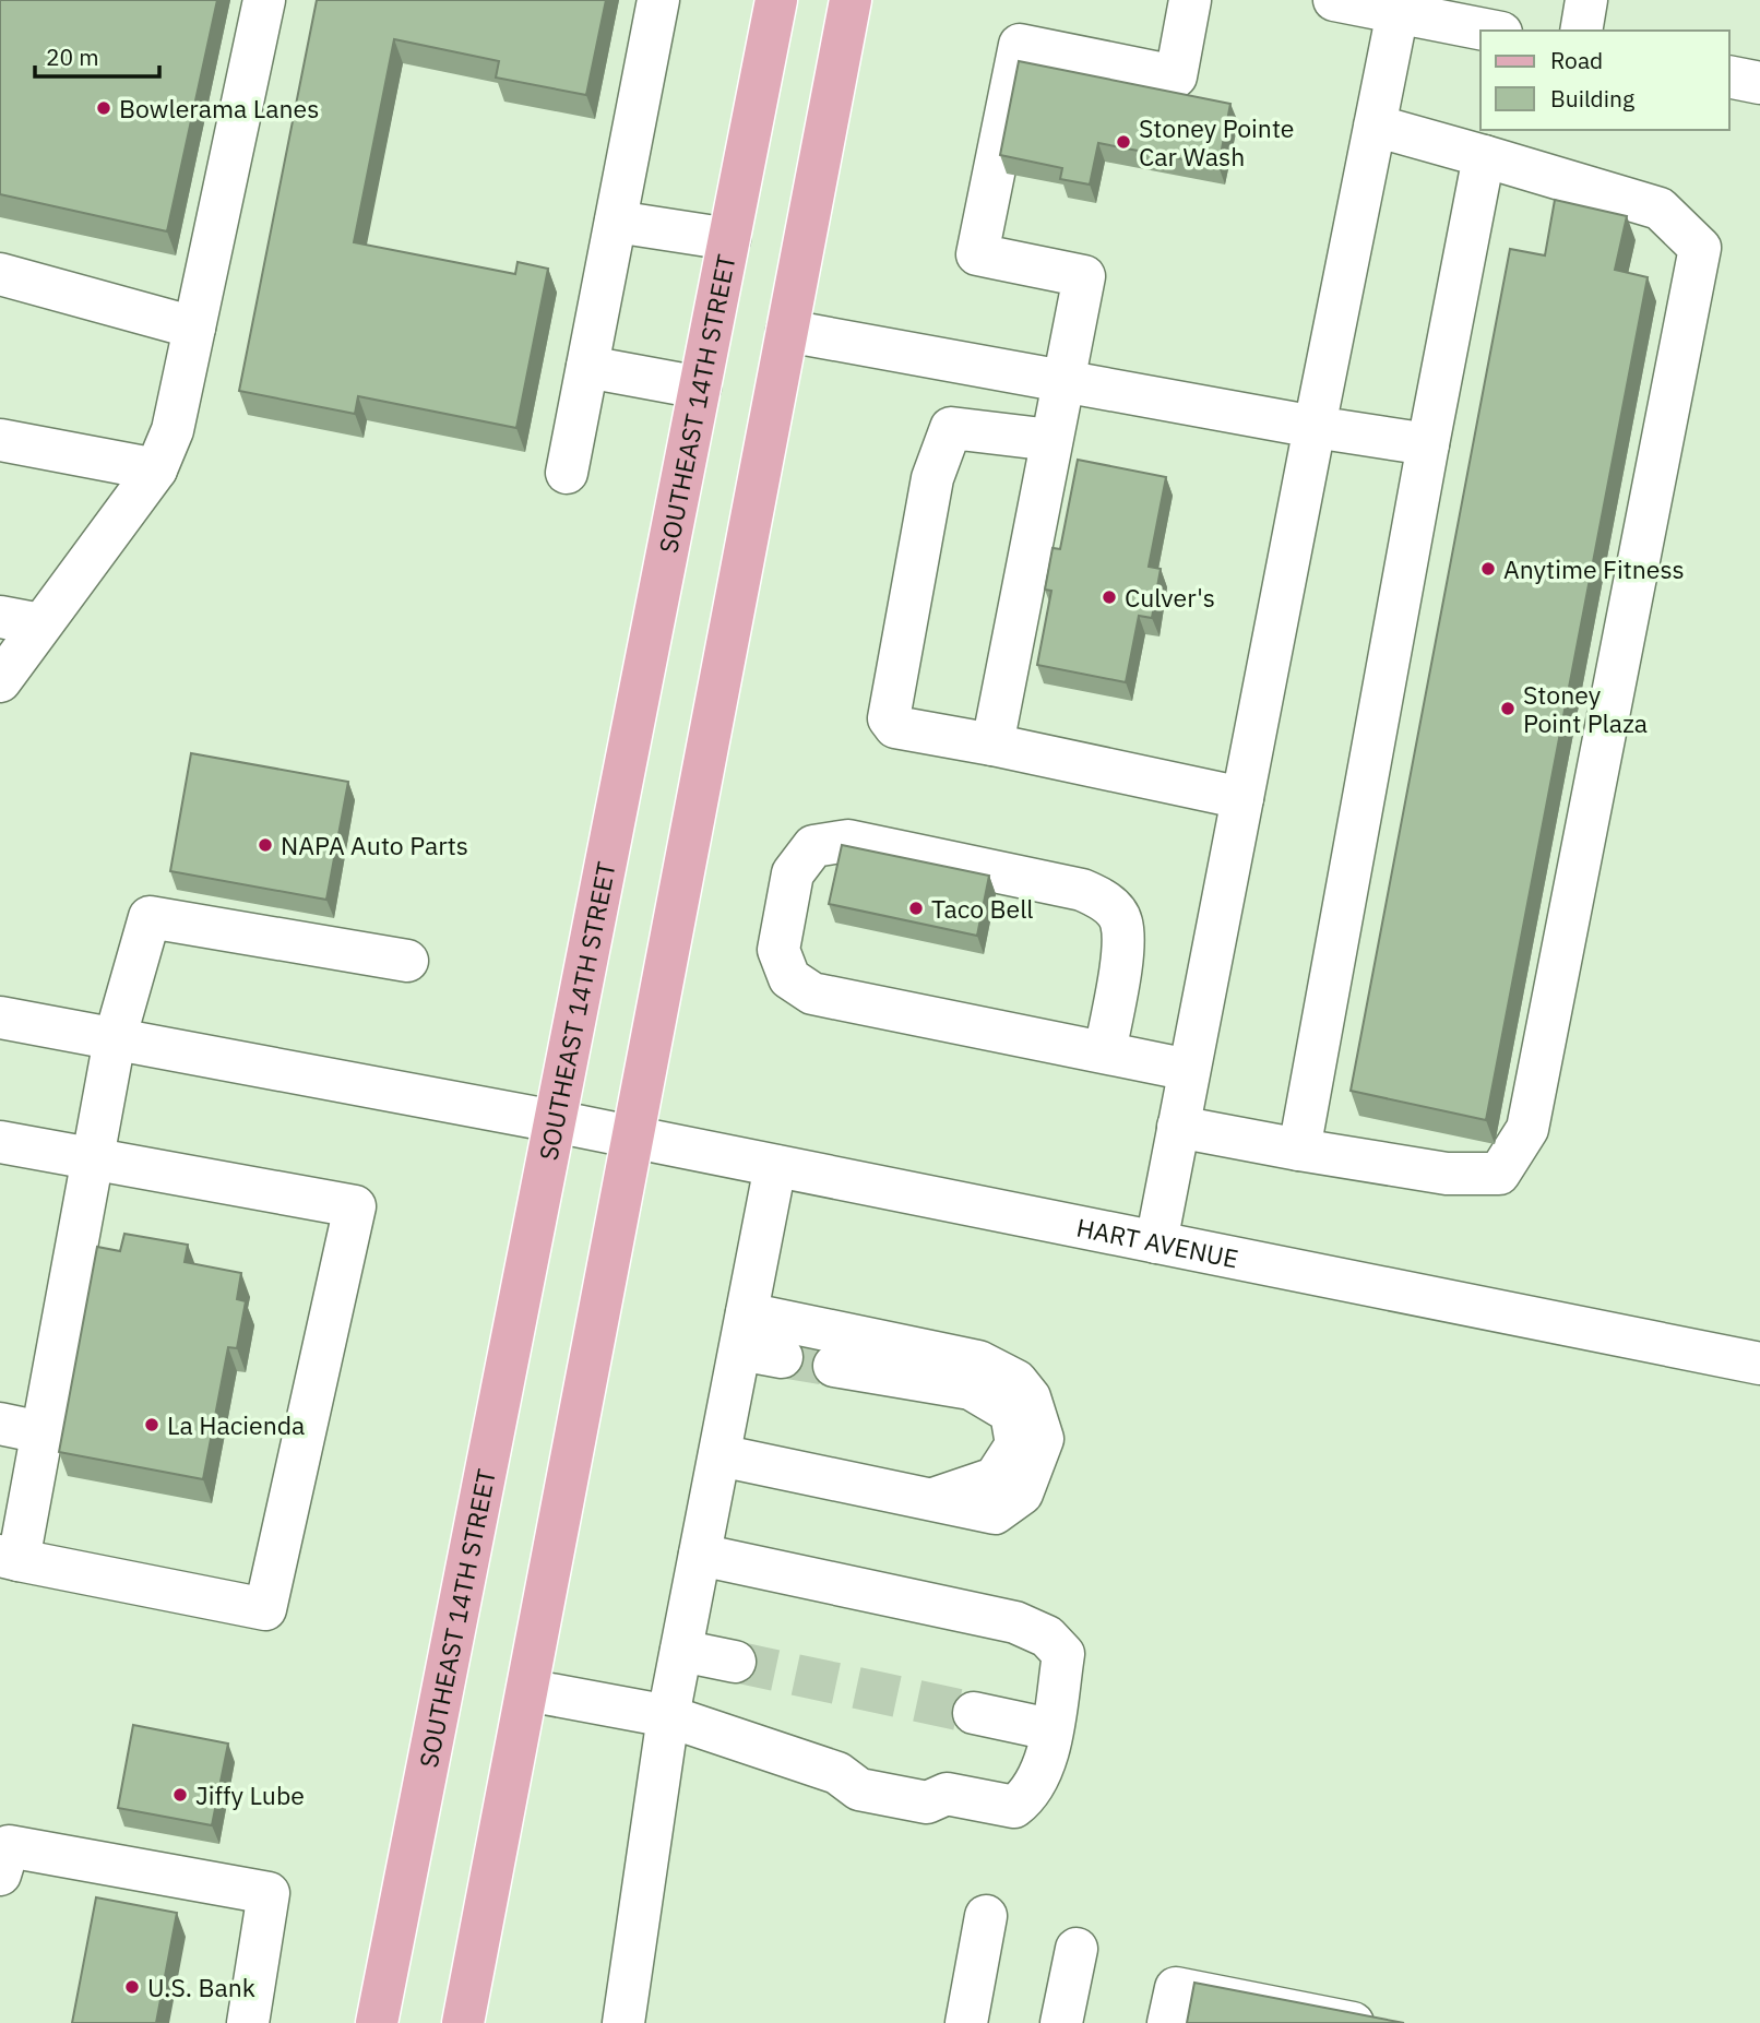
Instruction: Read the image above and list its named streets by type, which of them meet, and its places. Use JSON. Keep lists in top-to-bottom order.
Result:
{
  "streets": {
    "main road": ["SOUTHEAST 14TH STREET"],
    "street": ["HART AVENUE"]
  },
  "crossings": [
    ["SOUTHEAST 14TH STREET", "HART AVENUE"]
  ],
  "places": [
    "Bowlerama Lanes",
    "Stoney Pointe Car Wash",
    "Anytime Fitness",
    "Culver's",
    "Stoney Point Plaza",
    "NAPA Auto Parts",
    "Taco Bell",
    "La Hacienda",
    "Jiffy Lube",
    "U.S. Bank"
  ],
  "legend": ["Road", "Building"],
  "scale_bar": "20 m"
}
